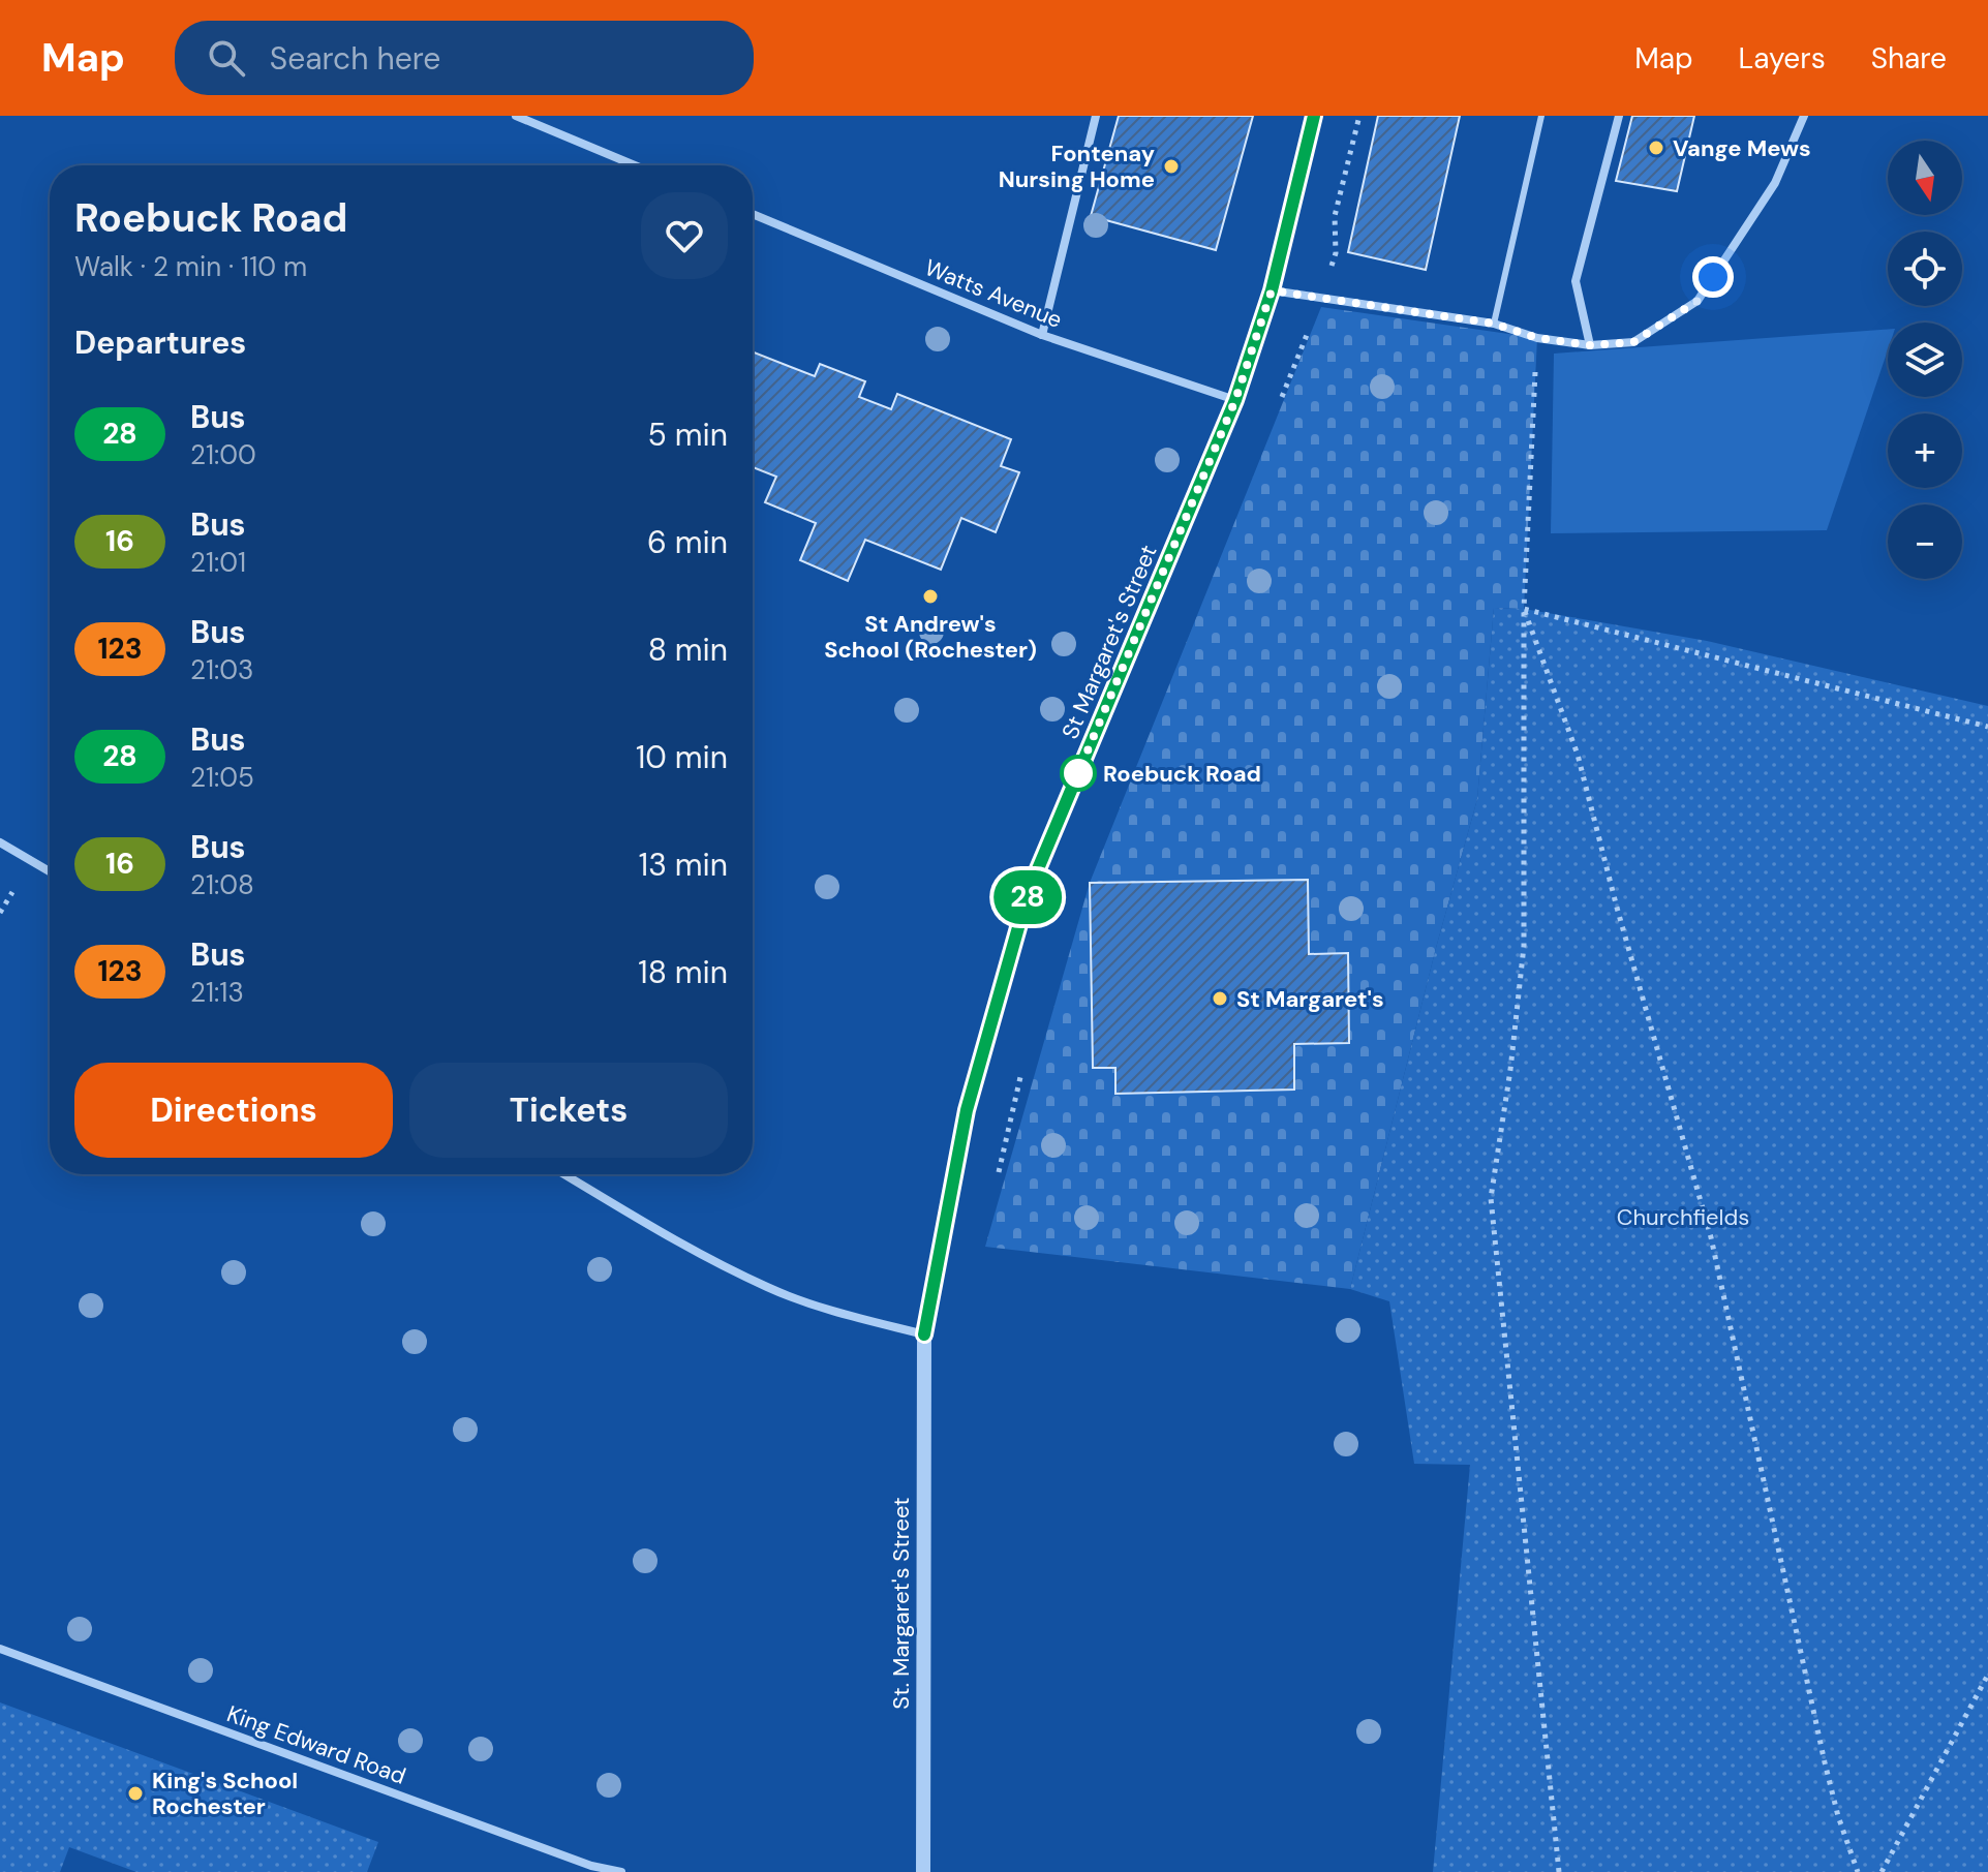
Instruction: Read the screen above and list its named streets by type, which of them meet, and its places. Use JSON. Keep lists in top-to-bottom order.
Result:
{
  "streets": {
    "street": [
      "Watts Avenue",
      "St Margaret's Street",
      "St. Margaret's Street",
      "King Edward Road"
    ]
  },
  "crossings": [
    ["Watts Avenue", "St Margaret's Street"],
    ["St Margaret's Street", "St. Margaret's Street"]
  ],
  "parks": ["Churchfields"],
  "places": [
    "Vange Mews",
    "Fontenay Nursing Home",
    "St Andrew's School (Rochester)",
    "Roebuck Road",
    "St Margaret's",
    "King's School Rochester"
  ],
  "lines": ["bus line 28"],
  "north": "bottom",
  "page": {
    "header": "Map",
    "search": "Search here",
    "nav": ["Map", "Layers", "Share"],
    "on_map": "28",
    "map_buttons": ["+", "−"],
    "heading": [
      ["Roebuck Road", "Walk · 2 min · 110 m"],
      "Departures"
    ],
    "list": [
      {
        "mark": "28",
        "name": "Bus",
        "note": "21:00",
        "value": "5 min"
      },
      {
        "mark": "16",
        "name": "Bus",
        "note": "21:01",
        "value": "6 min"
      },
      {
        "mark": "123",
        "name": "Bus",
        "note": "21:03",
        "value": "8 min"
      },
      {
        "mark": "28",
        "name": "Bus",
        "note": "21:05",
        "value": "10 min"
      },
      {
        "mark": "16",
        "name": "Bus",
        "note": "21:08",
        "value": "13 min"
      },
      {
        "mark": "123",
        "name": "Bus",
        "note": "21:13",
        "value": "18 min"
      }
    ],
    "buttons": ["Directions", "Tickets"]
  }
}
